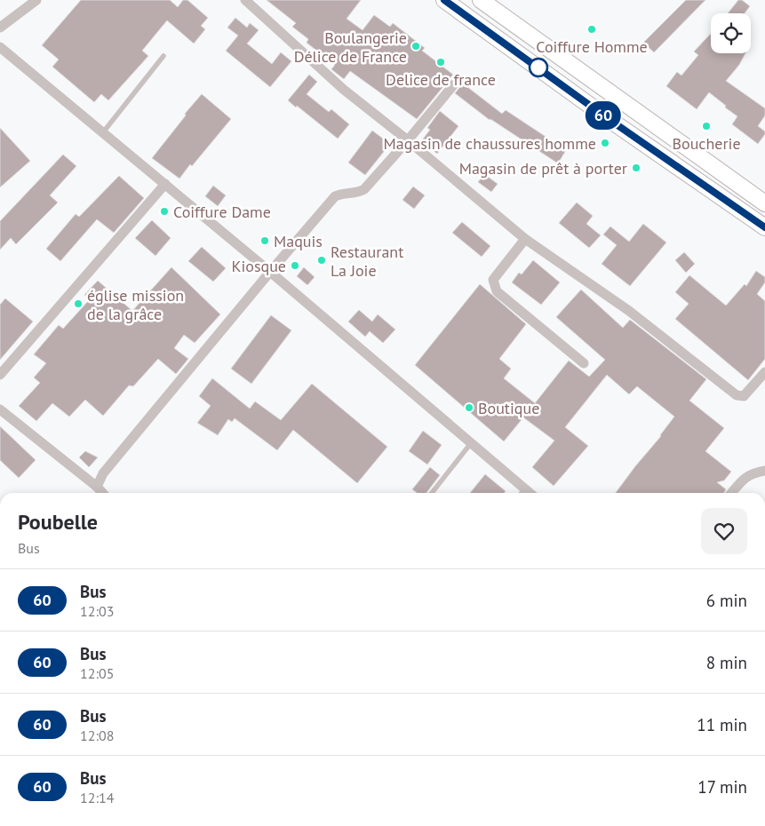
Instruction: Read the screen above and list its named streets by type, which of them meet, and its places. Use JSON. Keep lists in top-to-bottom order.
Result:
{
  "places": [
    "Coiffure Homme",
    "Boulangerie Délice de France",
    "Delice de france",
    "Boucherie",
    "Magasin de chaussures homme",
    "Magasin de prêt à porter",
    "Coiffure Dame",
    "Maquis",
    "Restaurant La Joie",
    "Kiosque",
    "église mission de la grâce",
    "Boutique"
  ],
  "lines": ["bus line 60"],
  "page": {
    "on_map": "60",
    "heading": ["Poubelle", "Bus"],
    "list": [
      {
        "mark": "60",
        "name": "Bus",
        "note": "12:03",
        "value": "6 min"
      },
      {
        "mark": "60",
        "name": "Bus",
        "note": "12:05",
        "value": "8 min"
      },
      {
        "mark": "60",
        "name": "Bus",
        "note": "12:08",
        "value": "11 min"
      },
      {
        "mark": "60",
        "name": "Bus",
        "note": "12:14",
        "value": "17 min"
      }
    ]
  }
}
